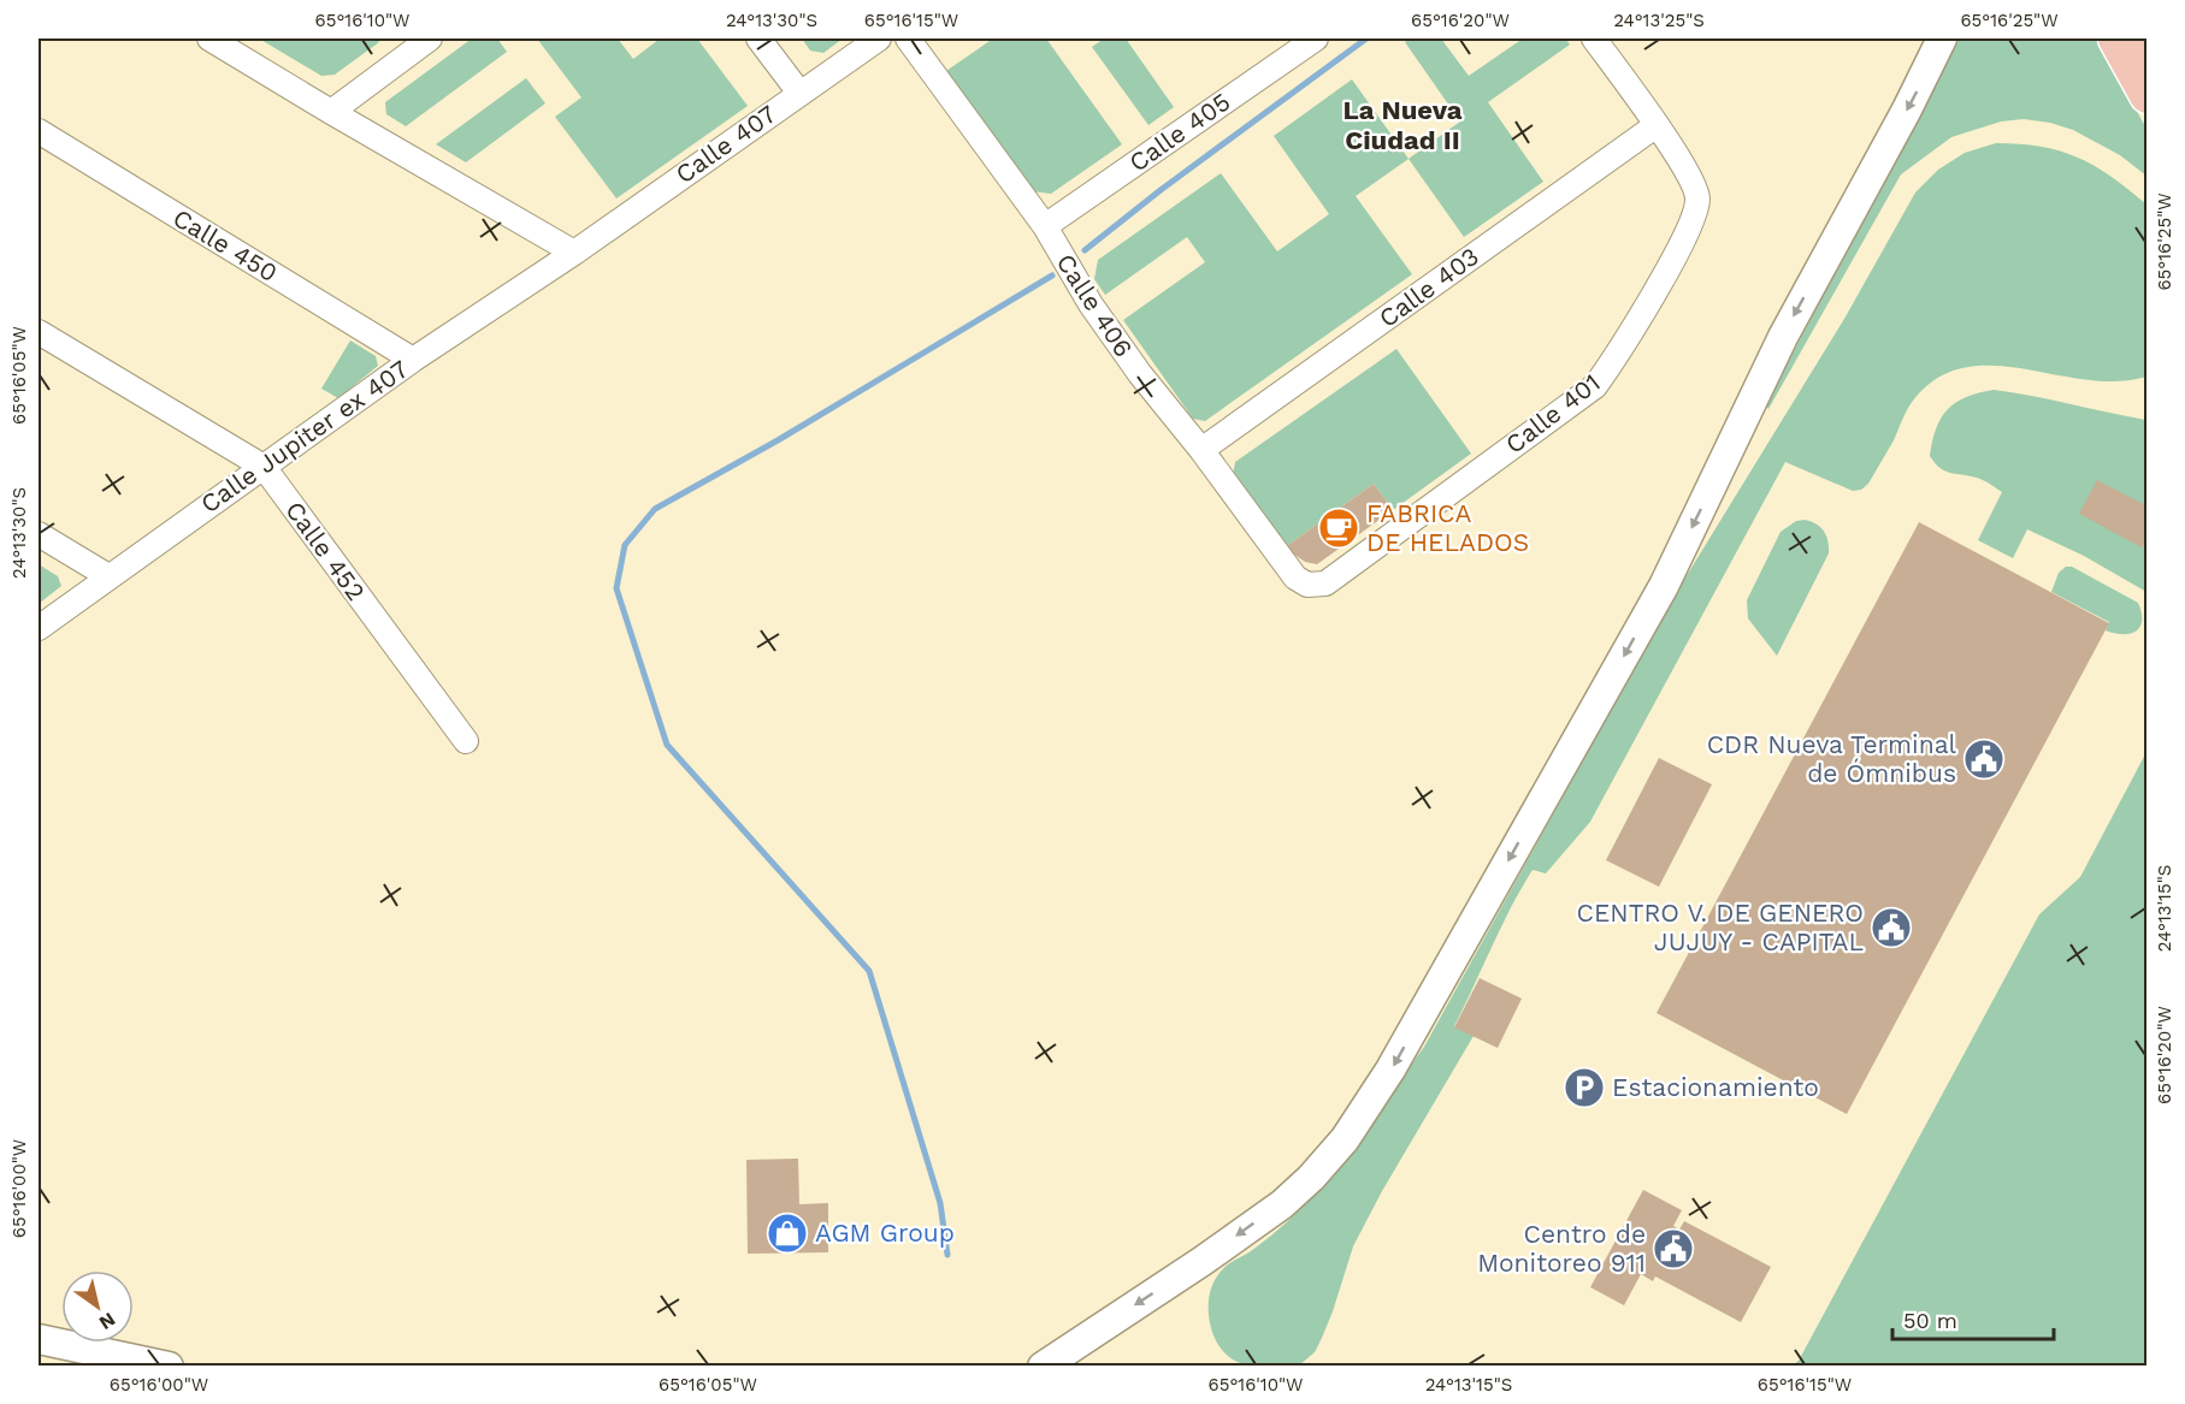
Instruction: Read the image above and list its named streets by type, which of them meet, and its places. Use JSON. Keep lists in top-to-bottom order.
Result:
{
  "streets": {
    "street": [
      "Calle 405",
      "Calle 407",
      "Calle 450",
      "Calle 403",
      "Calle 406",
      "Calle 401",
      "Calle Jupiter ex 407",
      "Calle 452"
    ]
  },
  "crossings": [
    ["Calle 405", "Calle 406"],
    ["Calle 407", "Calle Jupiter ex 407"],
    ["Calle 450", "Calle Jupiter ex 407"],
    ["Calle 403", "Calle 406"],
    ["Calle 403", "Calle 401"],
    ["Calle 406", "Calle 401"],
    ["Calle Jupiter ex 407", "Calle 452"]
  ],
  "districts": ["La Nueva Ciudad II"],
  "places": {
    "cafe": ["FABRICA DE HELADOS"],
    "public building": ["CDR Nueva Terminal de Ómnibus", "CENTRO V. DE GENERO JUJUY - CAPITAL", "Centro de Monitoreo 911"],
    "parking": ["Estacionamiento"],
    "shop": ["AGM Group"]
  },
  "scale_bar": "50 m",
  "north": "bottom right",
  "coordinates": [
    "65°16'10\"W",
    "24°13'30\"S",
    "65°16'15\"W",
    "65°16'20\"W",
    "24°13'25\"S",
    "65°16'25\"W",
    "65°16'05\"W",
    "24°13'15\"S",
    "65°16'00\"W"
  ]
}
